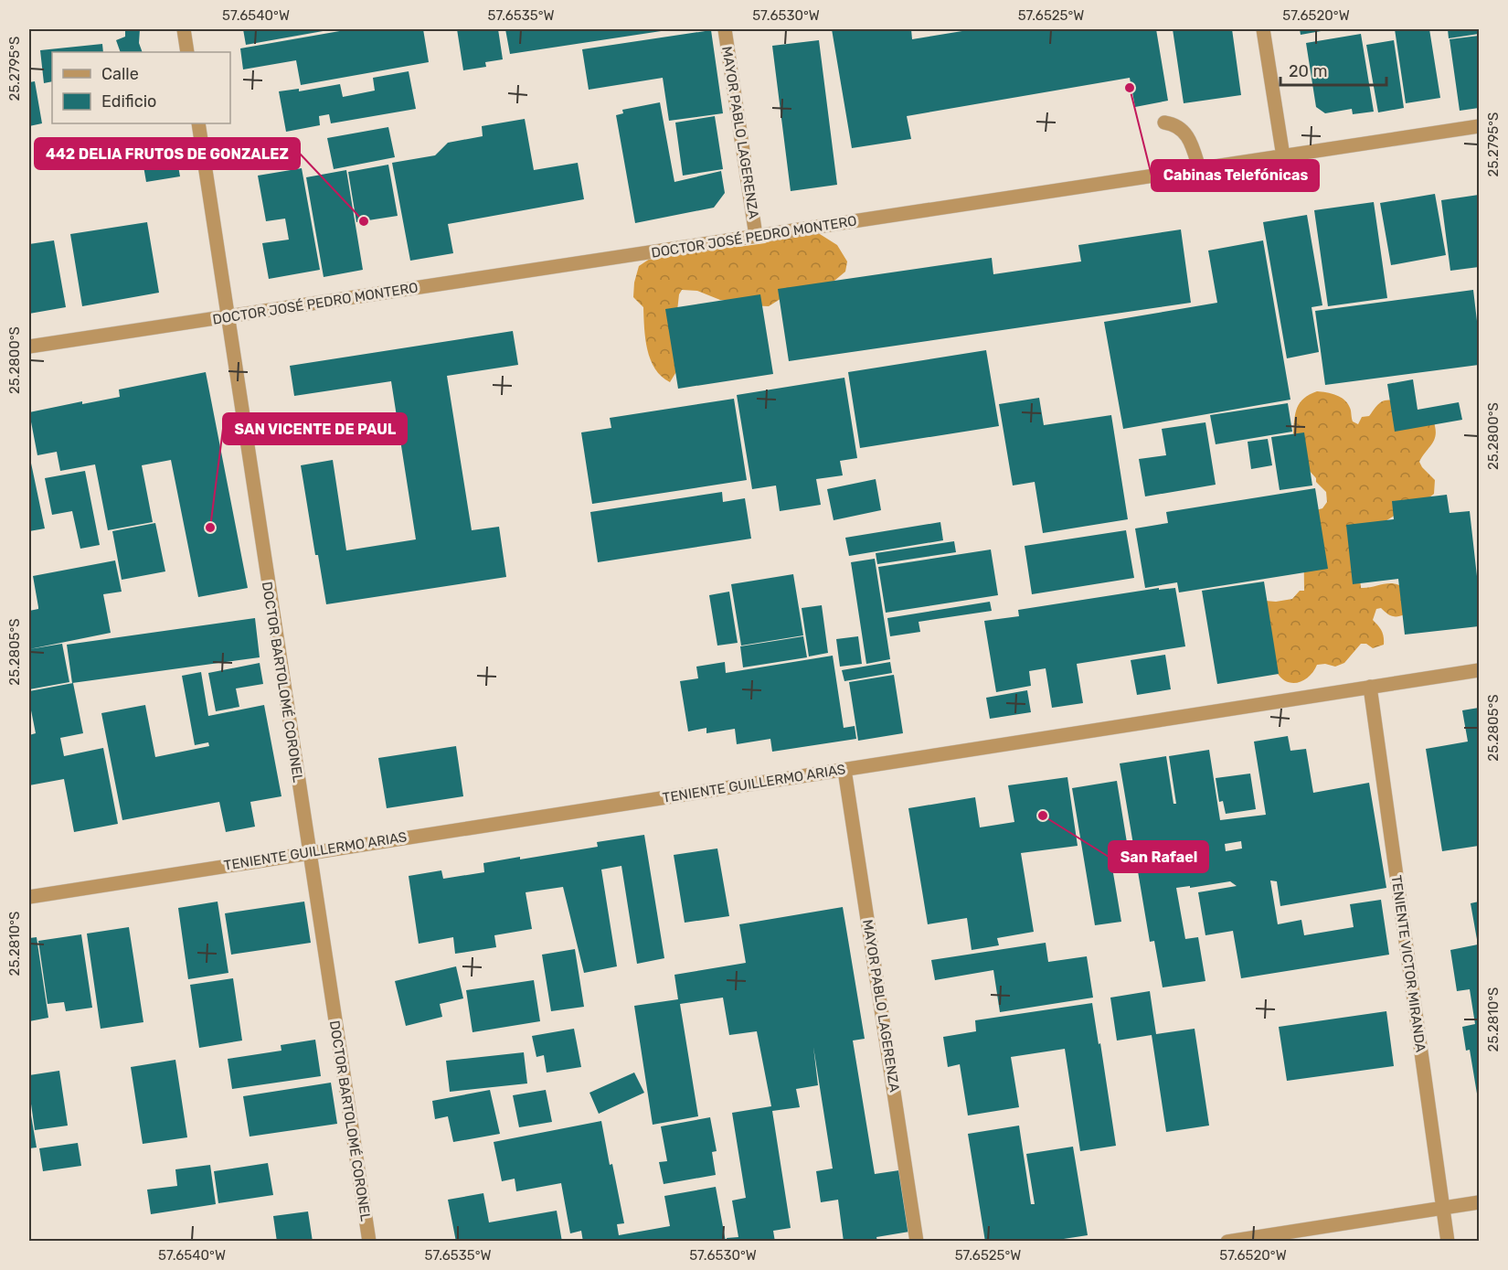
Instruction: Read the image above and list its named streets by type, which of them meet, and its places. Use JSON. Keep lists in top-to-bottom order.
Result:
{
  "streets": {
    "street": [
      "MAYOR PABLO LAGERENZA",
      "DOCTOR JOSÉ PEDRO MONTERO",
      "DOCTOR BARTOLOMÉ CORONEL",
      "TENIENTE GUILLERMO ARIAS",
      "TENIENTE VICTOR MIRANDA"
    ]
  },
  "crossings": [
    ["MAYOR PABLO LAGERENZA", "DOCTOR JOSÉ PEDRO MONTERO"],
    ["MAYOR PABLO LAGERENZA", "TENIENTE GUILLERMO ARIAS"],
    ["DOCTOR JOSÉ PEDRO MONTERO", "DOCTOR BARTOLOMÉ CORONEL"],
    ["DOCTOR BARTOLOMÉ CORONEL", "TENIENTE GUILLERMO ARIAS"],
    ["TENIENTE GUILLERMO ARIAS", "TENIENTE VICTOR MIRANDA"]
  ],
  "places": [
    "Cabinas Telefónicas",
    "442 DELIA FRUTOS DE GONZALEZ",
    "SAN VICENTE DE PAUL",
    "San Rafael"
  ],
  "legend": ["Calle", "Edificio"],
  "scale_bar": "20 m",
  "coordinates": [
    "57.6540°W",
    "57.6535°W",
    "57.6530°W",
    "57.6525°W",
    "57.6520°W",
    "25.2795°S",
    "25.2800°S",
    "25.2805°S",
    "25.2810°S"
  ]
}
